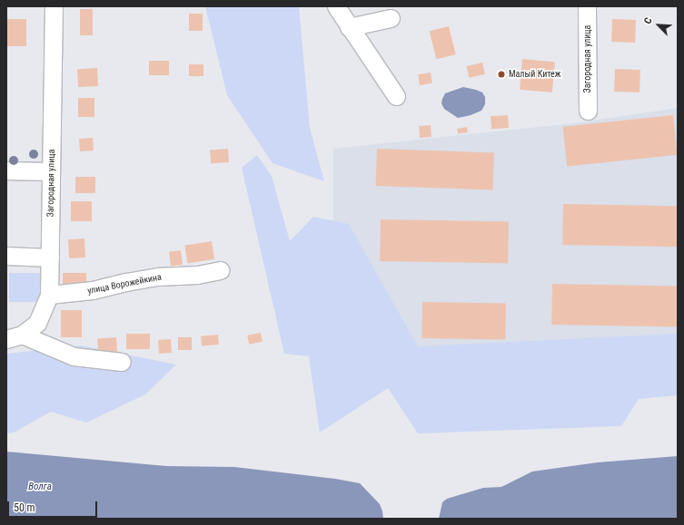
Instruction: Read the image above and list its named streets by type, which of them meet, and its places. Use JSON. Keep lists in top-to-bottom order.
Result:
{
  "streets": {
    "street": ["Загородная улица", "улица Ворожейкина"]
  },
  "crossings": [
    ["Загородная улица", "улица Ворожейкина"]
  ],
  "water": ["Волга"],
  "places": ["Малый Китеж"],
  "scale_bar": "50 m",
  "north": "top left"
}
